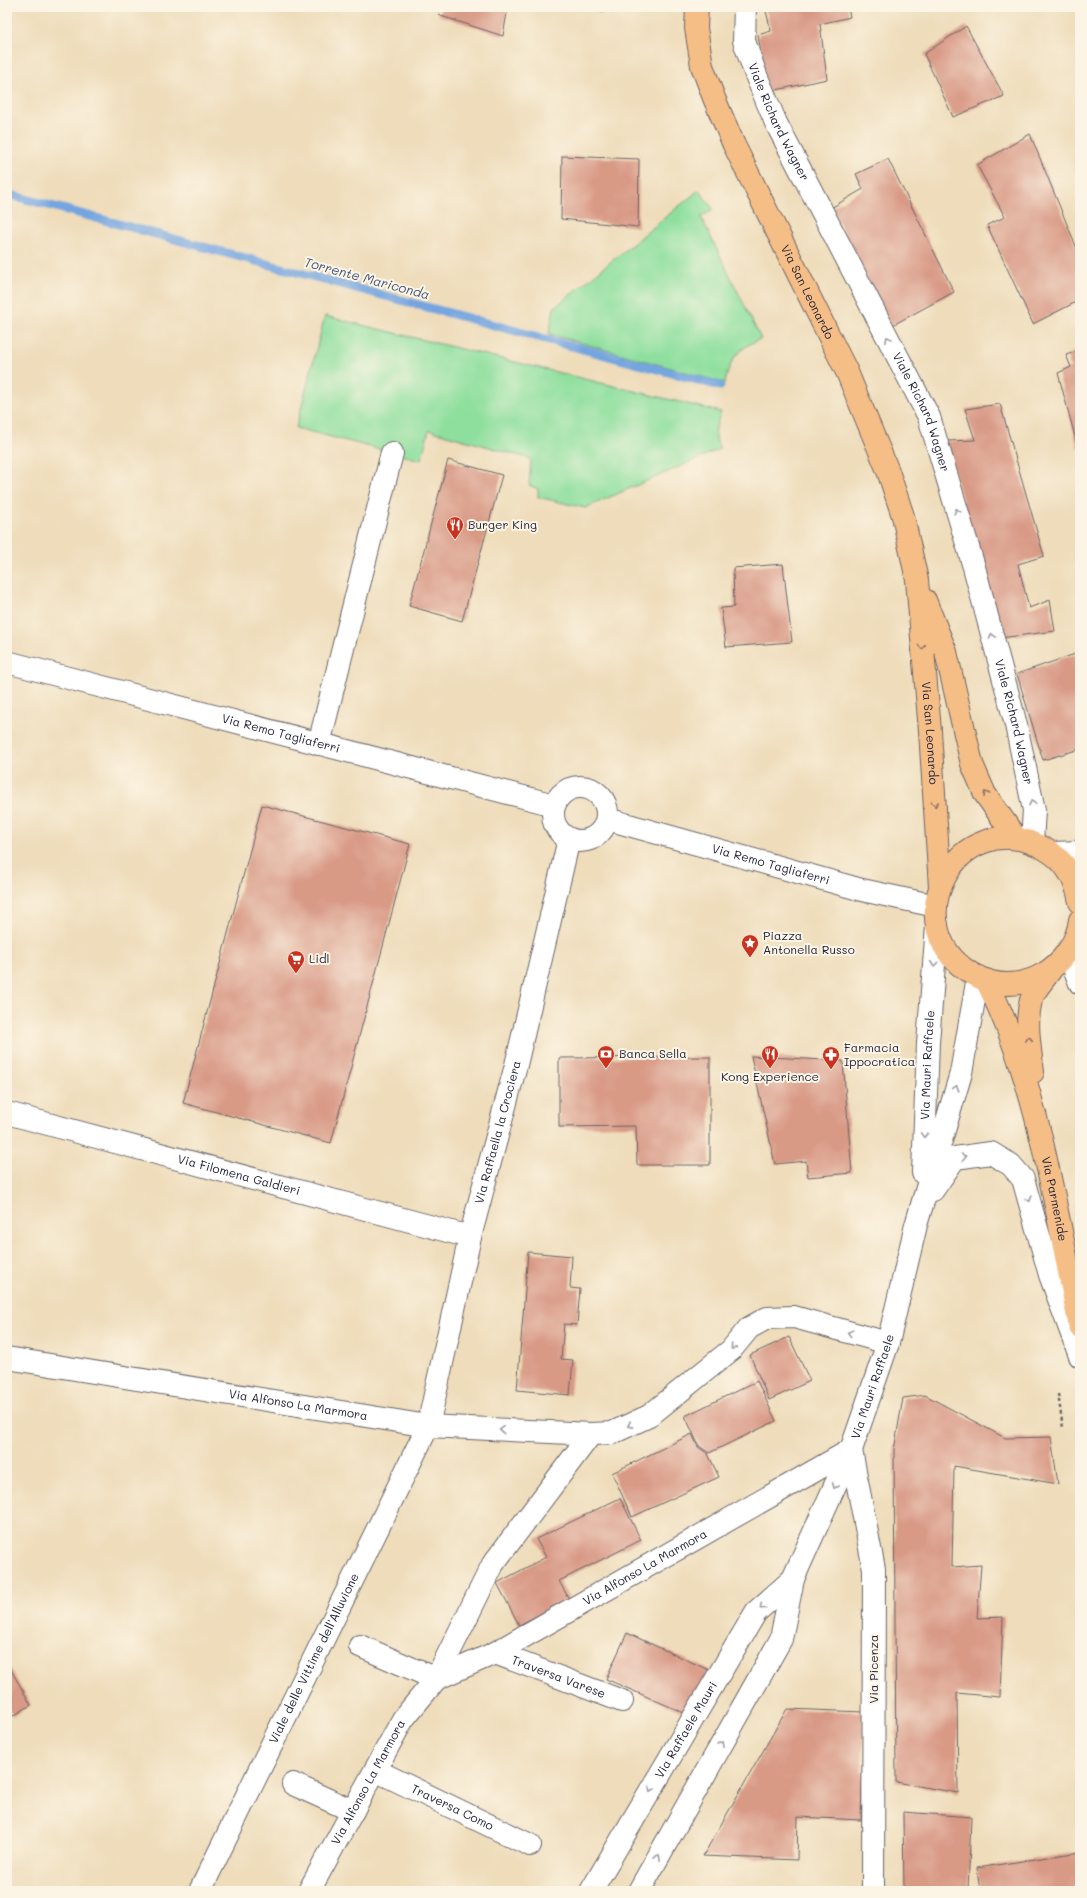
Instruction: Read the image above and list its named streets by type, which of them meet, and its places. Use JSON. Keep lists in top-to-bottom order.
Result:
{
  "streets": {
    "main road": ["Via San Leonardo", "Via Parmenide"],
    "street": [
      "Viale Richard Wagner",
      "Via Remo Tagliaferri",
      "Via Mauri Raffaele",
      "Via Raffaella la Crociera",
      "Via Filomena Galdieri",
      "Via Alfonso La Marmora",
      "Viale delle Vittime dell'Alluvione",
      "Via Picenza",
      "Traversa Varese",
      "Via Raffaele Mauri",
      "Traversa Como"
    ]
  },
  "crossings": [
    ["Viale Richard Wagner", "Via San Leonardo"],
    ["Via San Leonardo", "Via Remo Tagliaferri"],
    ["Via San Leonardo", "Via Mauri Raffaele"],
    ["Via San Leonardo", "Via Parmenide"],
    ["Via Remo Tagliaferri", "Via Mauri Raffaele"],
    ["Via Remo Tagliaferri", "Via Raffaella la Crociera"],
    ["Via Mauri Raffaele", "Via Parmenide"],
    ["Via Mauri Raffaele", "Via Alfonso La Marmora"],
    ["Via Mauri Raffaele", "Via Picenza"],
    ["Via Mauri Raffaele", "Via Raffaele Mauri"],
    ["Via Raffaella la Crociera", "Via Filomena Galdieri"],
    ["Via Raffaella la Crociera", "Via Alfonso La Marmora"],
    ["Via Raffaella la Crociera", "Viale delle Vittime dell'Alluvione"],
    ["Via Alfonso La Marmora", "Viale delle Vittime dell'Alluvione"],
    ["Via Alfonso La Marmora", "Via Picenza"],
    ["Via Alfonso La Marmora", "Traversa Varese"],
    ["Via Alfonso La Marmora", "Via Raffaele Mauri"],
    ["Via Alfonso La Marmora", "Traversa Como"],
    ["Via Picenza", "Via Raffaele Mauri"]
  ],
  "one_way": ["Viale Richard Wagner"],
  "water": ["Torrente Mariconda"],
  "places": {
    "restaurant": ["Burger King", "Kong Experience"],
    "place": ["Piazza Antonella Russo"],
    "supermarket": ["Lidl"],
    "bank": ["Banca Sella"],
    "pharmacy": ["Farmacia Ippocratica"]
  }
}
